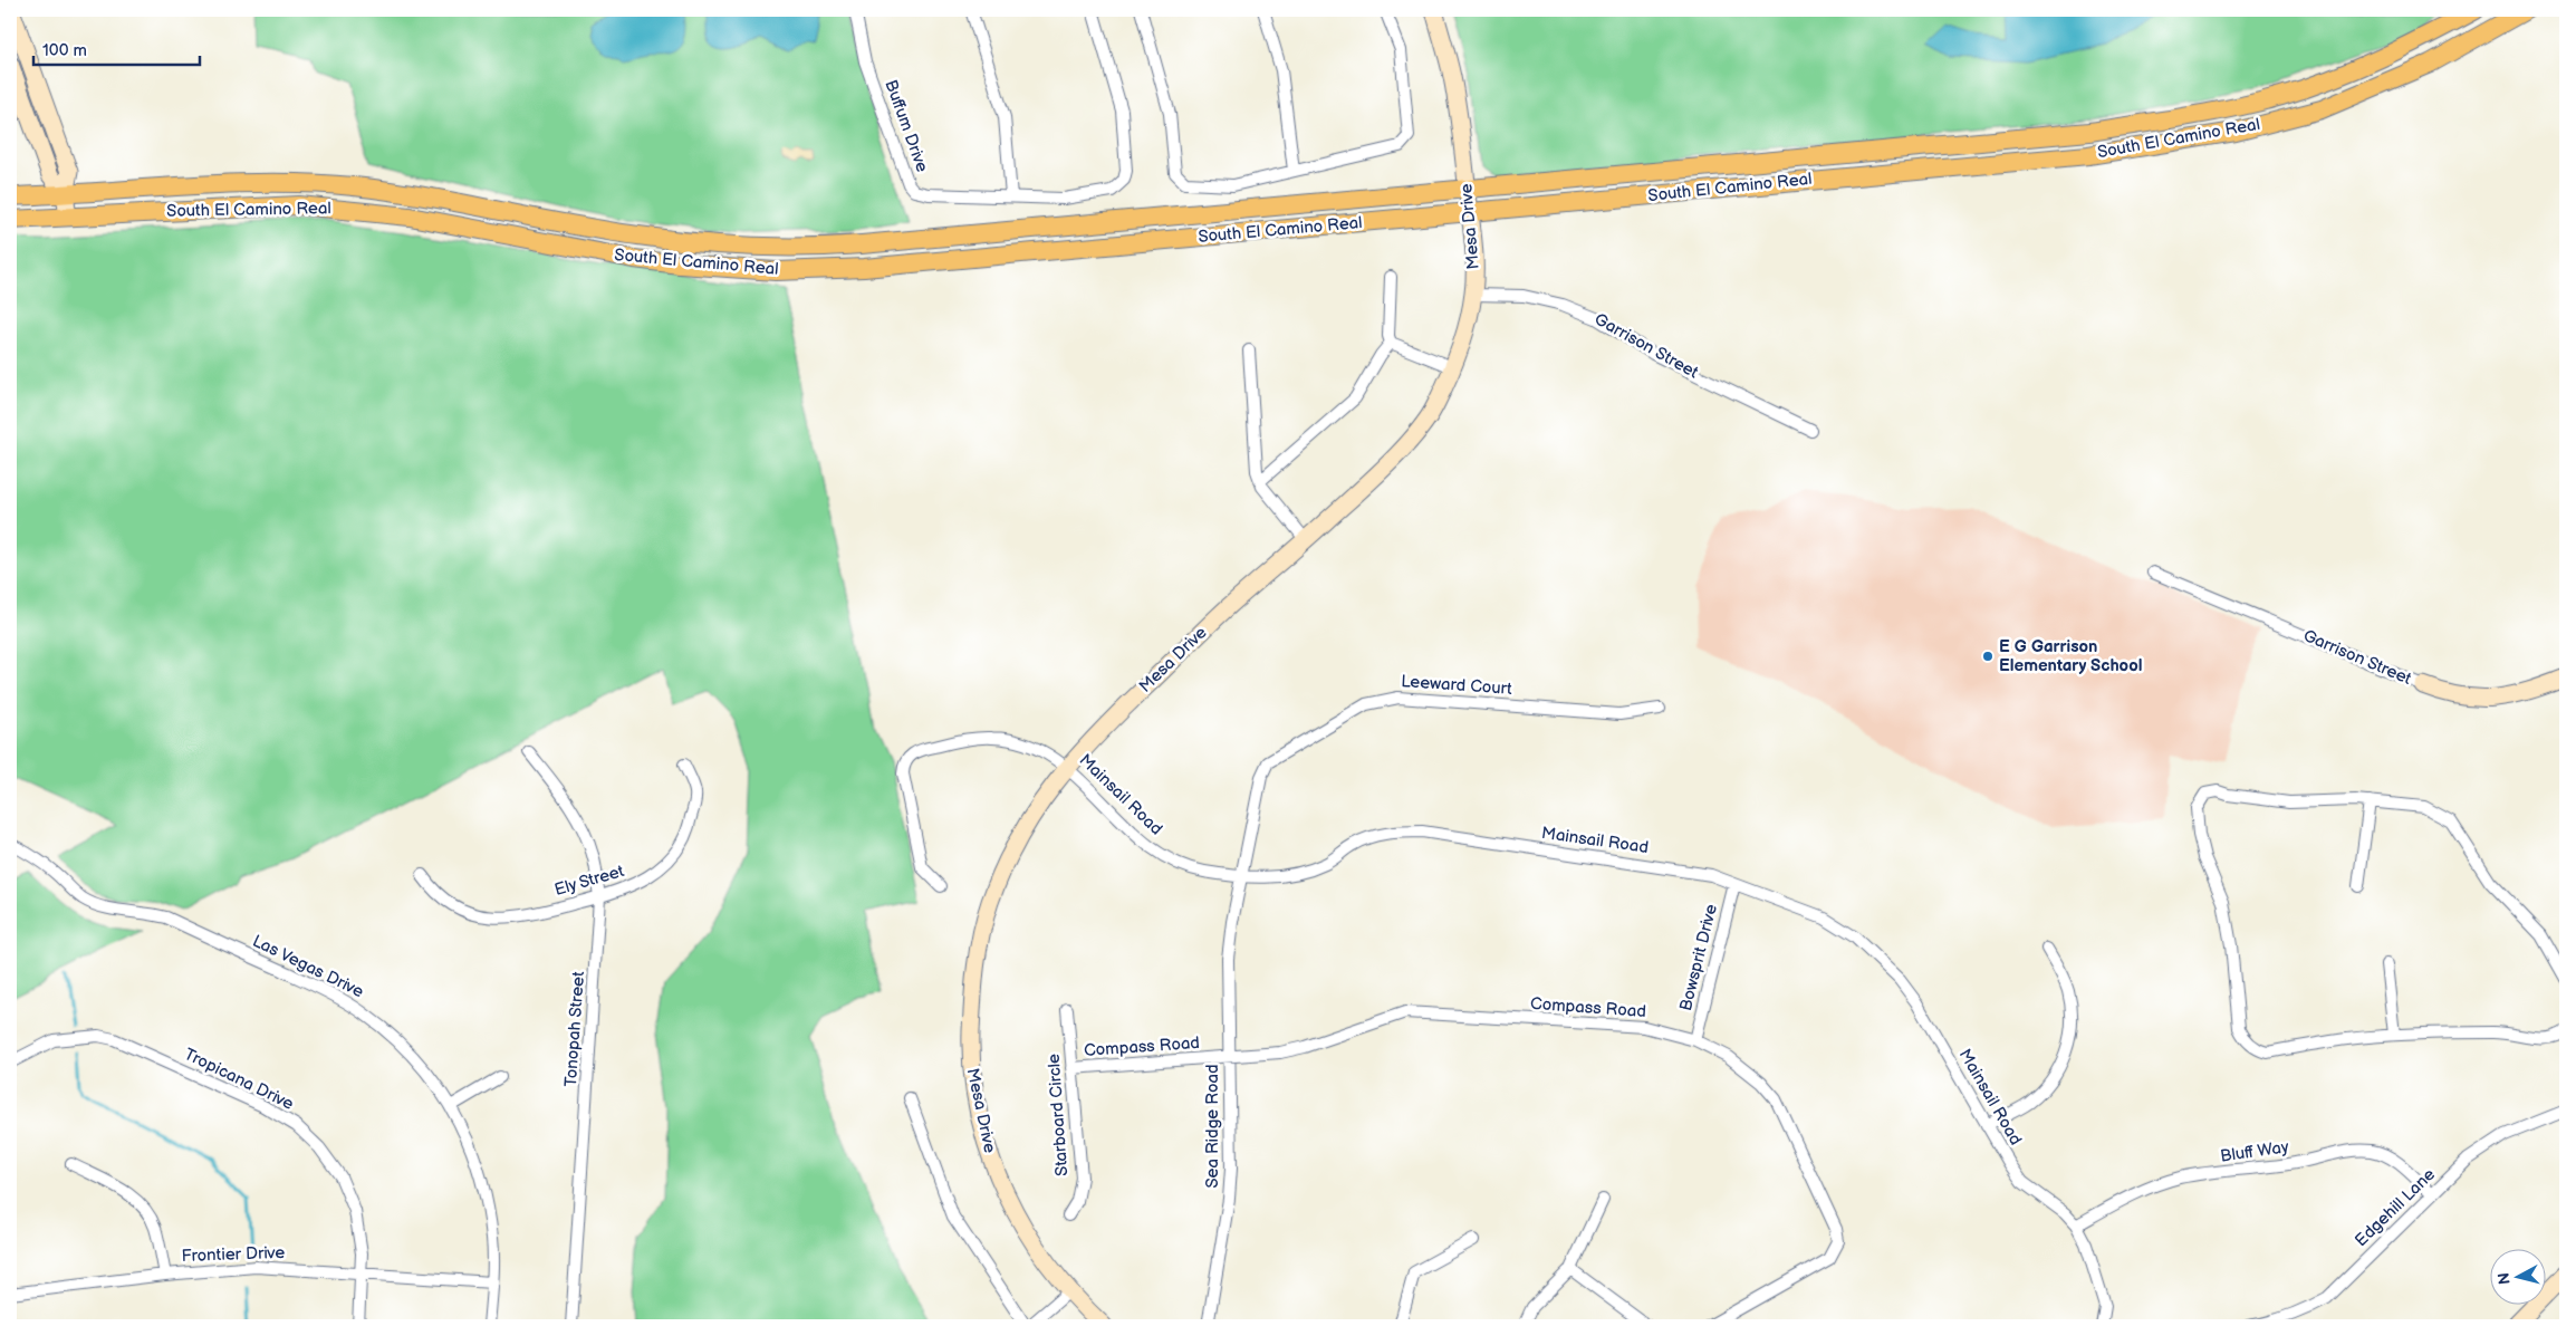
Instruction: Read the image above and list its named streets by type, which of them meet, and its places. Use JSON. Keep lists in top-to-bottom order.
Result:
{
  "streets": {
    "main road": ["South El Camino Real", "Mesa Drive", "Garrison Street"],
    "street": [
      "Buffum Drive",
      "Leeward Court",
      "Mainsail Road",
      "Ely Street",
      "Bowsprit Drive",
      "Las Vegas Drive",
      "Compass Road",
      "Tonopah Street",
      "Tropicana Drive",
      "Starboard Circle",
      "Sea Ridge Road",
      "Bluff Way",
      "Edgehill Lane",
      "Frontier Drive"
    ]
  },
  "crossings": [
    ["South El Camino Real", "Mesa Drive"],
    ["Mesa Drive", "Garrison Street"],
    ["Mesa Drive", "Mainsail Road"],
    ["Leeward Court", "Sea Ridge Road"],
    ["Mainsail Road", "Bowsprit Drive"],
    ["Mainsail Road", "Sea Ridge Road"],
    ["Mainsail Road", "Bluff Way"],
    ["Ely Street", "Tonopah Street"],
    ["Bowsprit Drive", "Compass Road"],
    ["Las Vegas Drive", "Frontier Drive"],
    ["Compass Road", "Starboard Circle"],
    ["Compass Road", "Sea Ridge Road"],
    ["Tropicana Drive", "Frontier Drive"],
    ["Bluff Way", "Edgehill Lane"]
  ],
  "places": ["E G Garrison Elementary School"],
  "scale_bar": "100 m",
  "north": "left"
}
